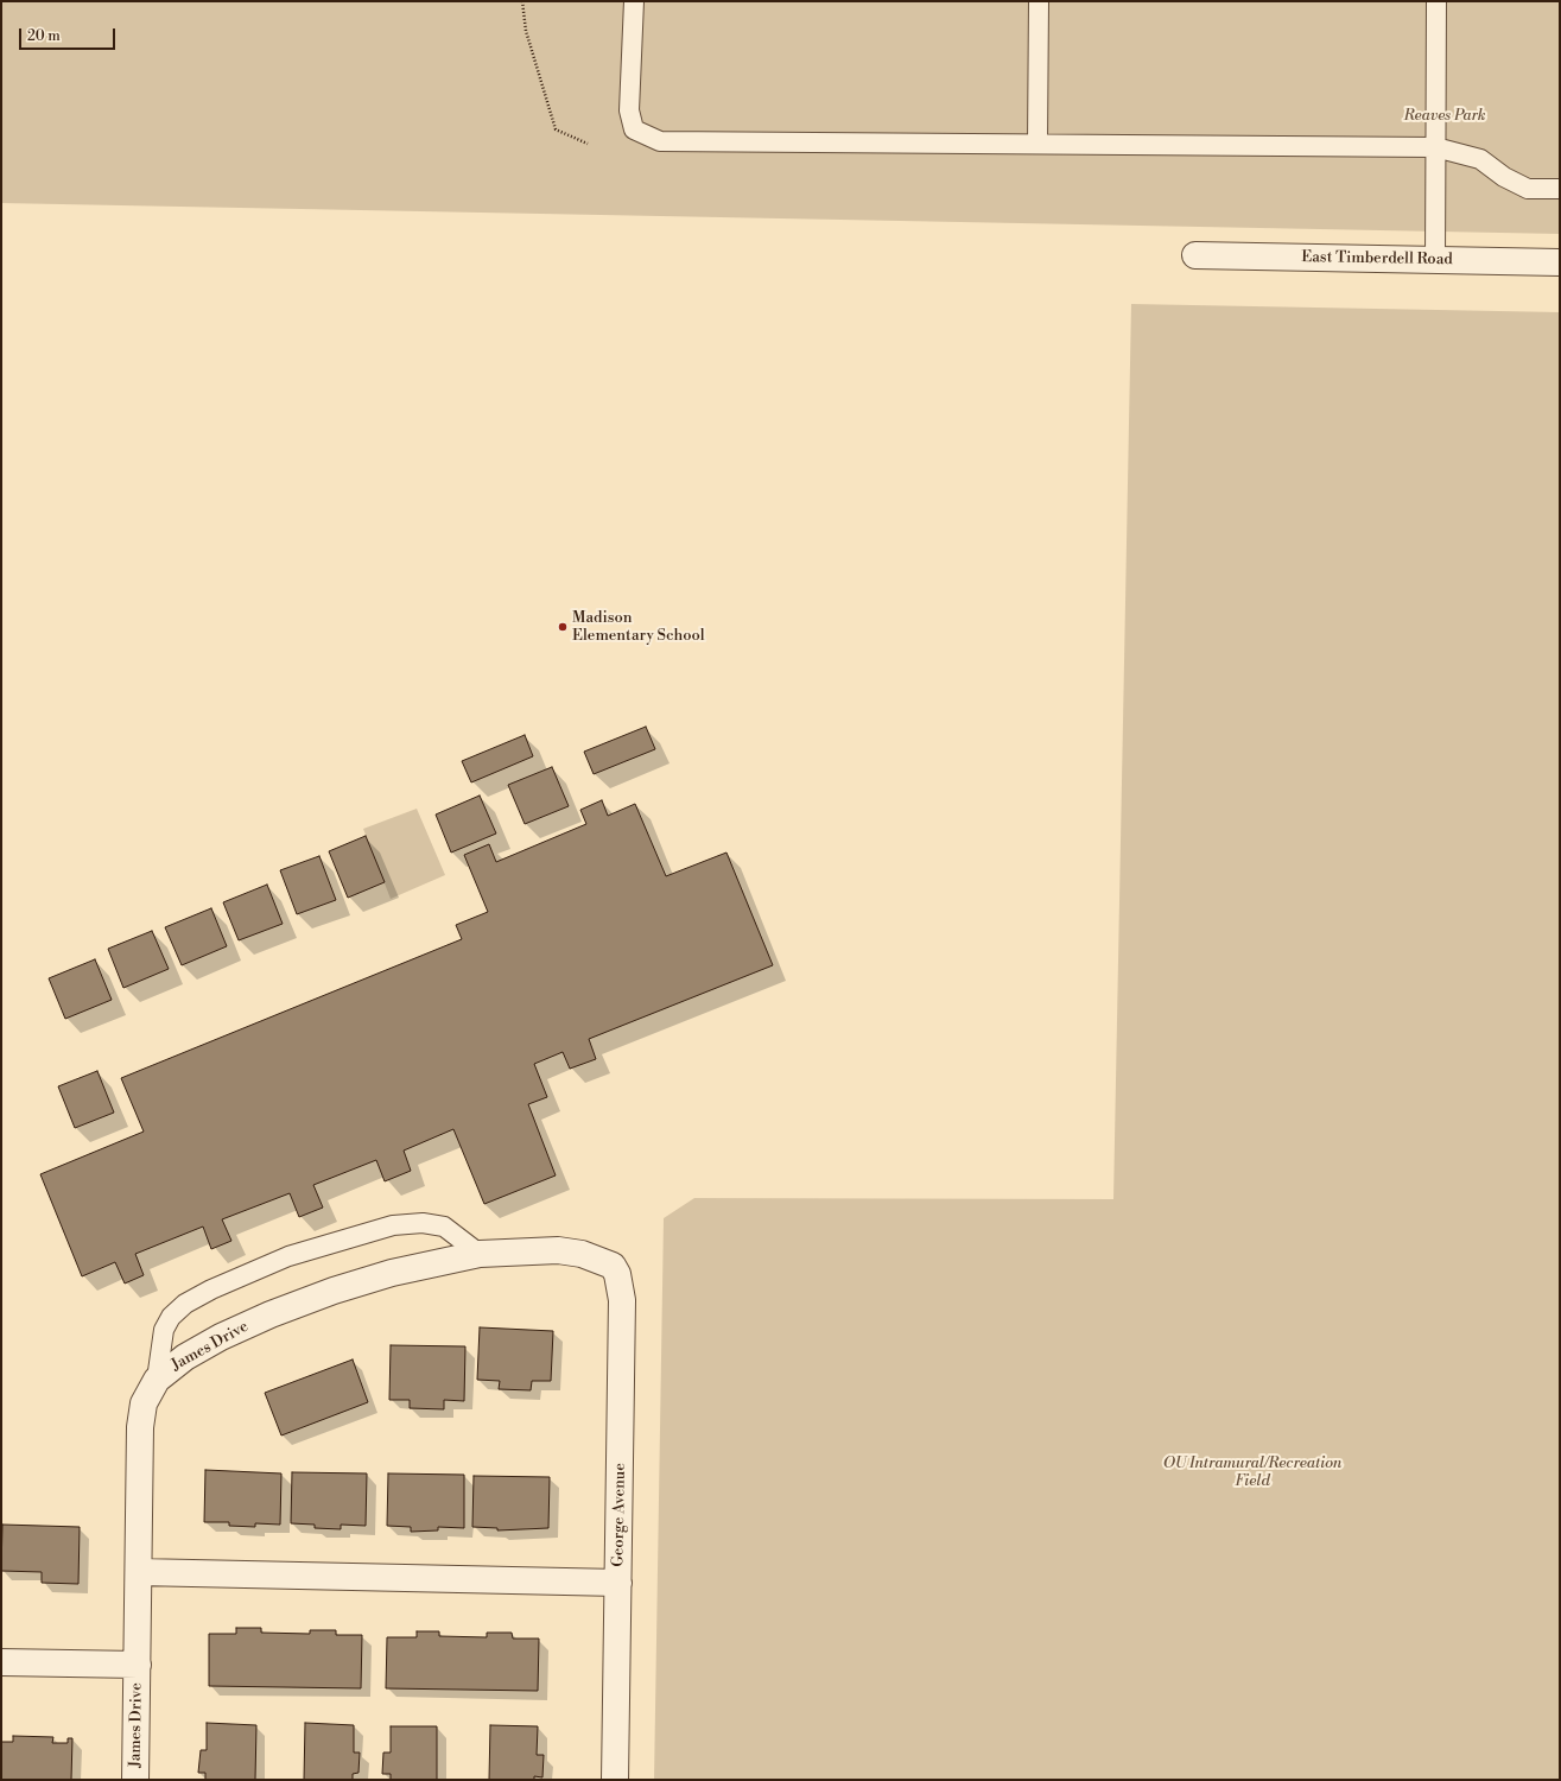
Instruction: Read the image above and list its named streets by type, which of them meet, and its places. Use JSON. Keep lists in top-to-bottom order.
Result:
{
  "streets": {
    "street": ["East Timberdell Road", "James Drive", "George Avenue"]
  },
  "crossings": [
    ["James Drive", "George Avenue"]
  ],
  "parks": ["Reaves Park", "OU Intramural/Recreation Field"],
  "places": ["Madison Elementary School"],
  "scale_bar": "20 m"
}
